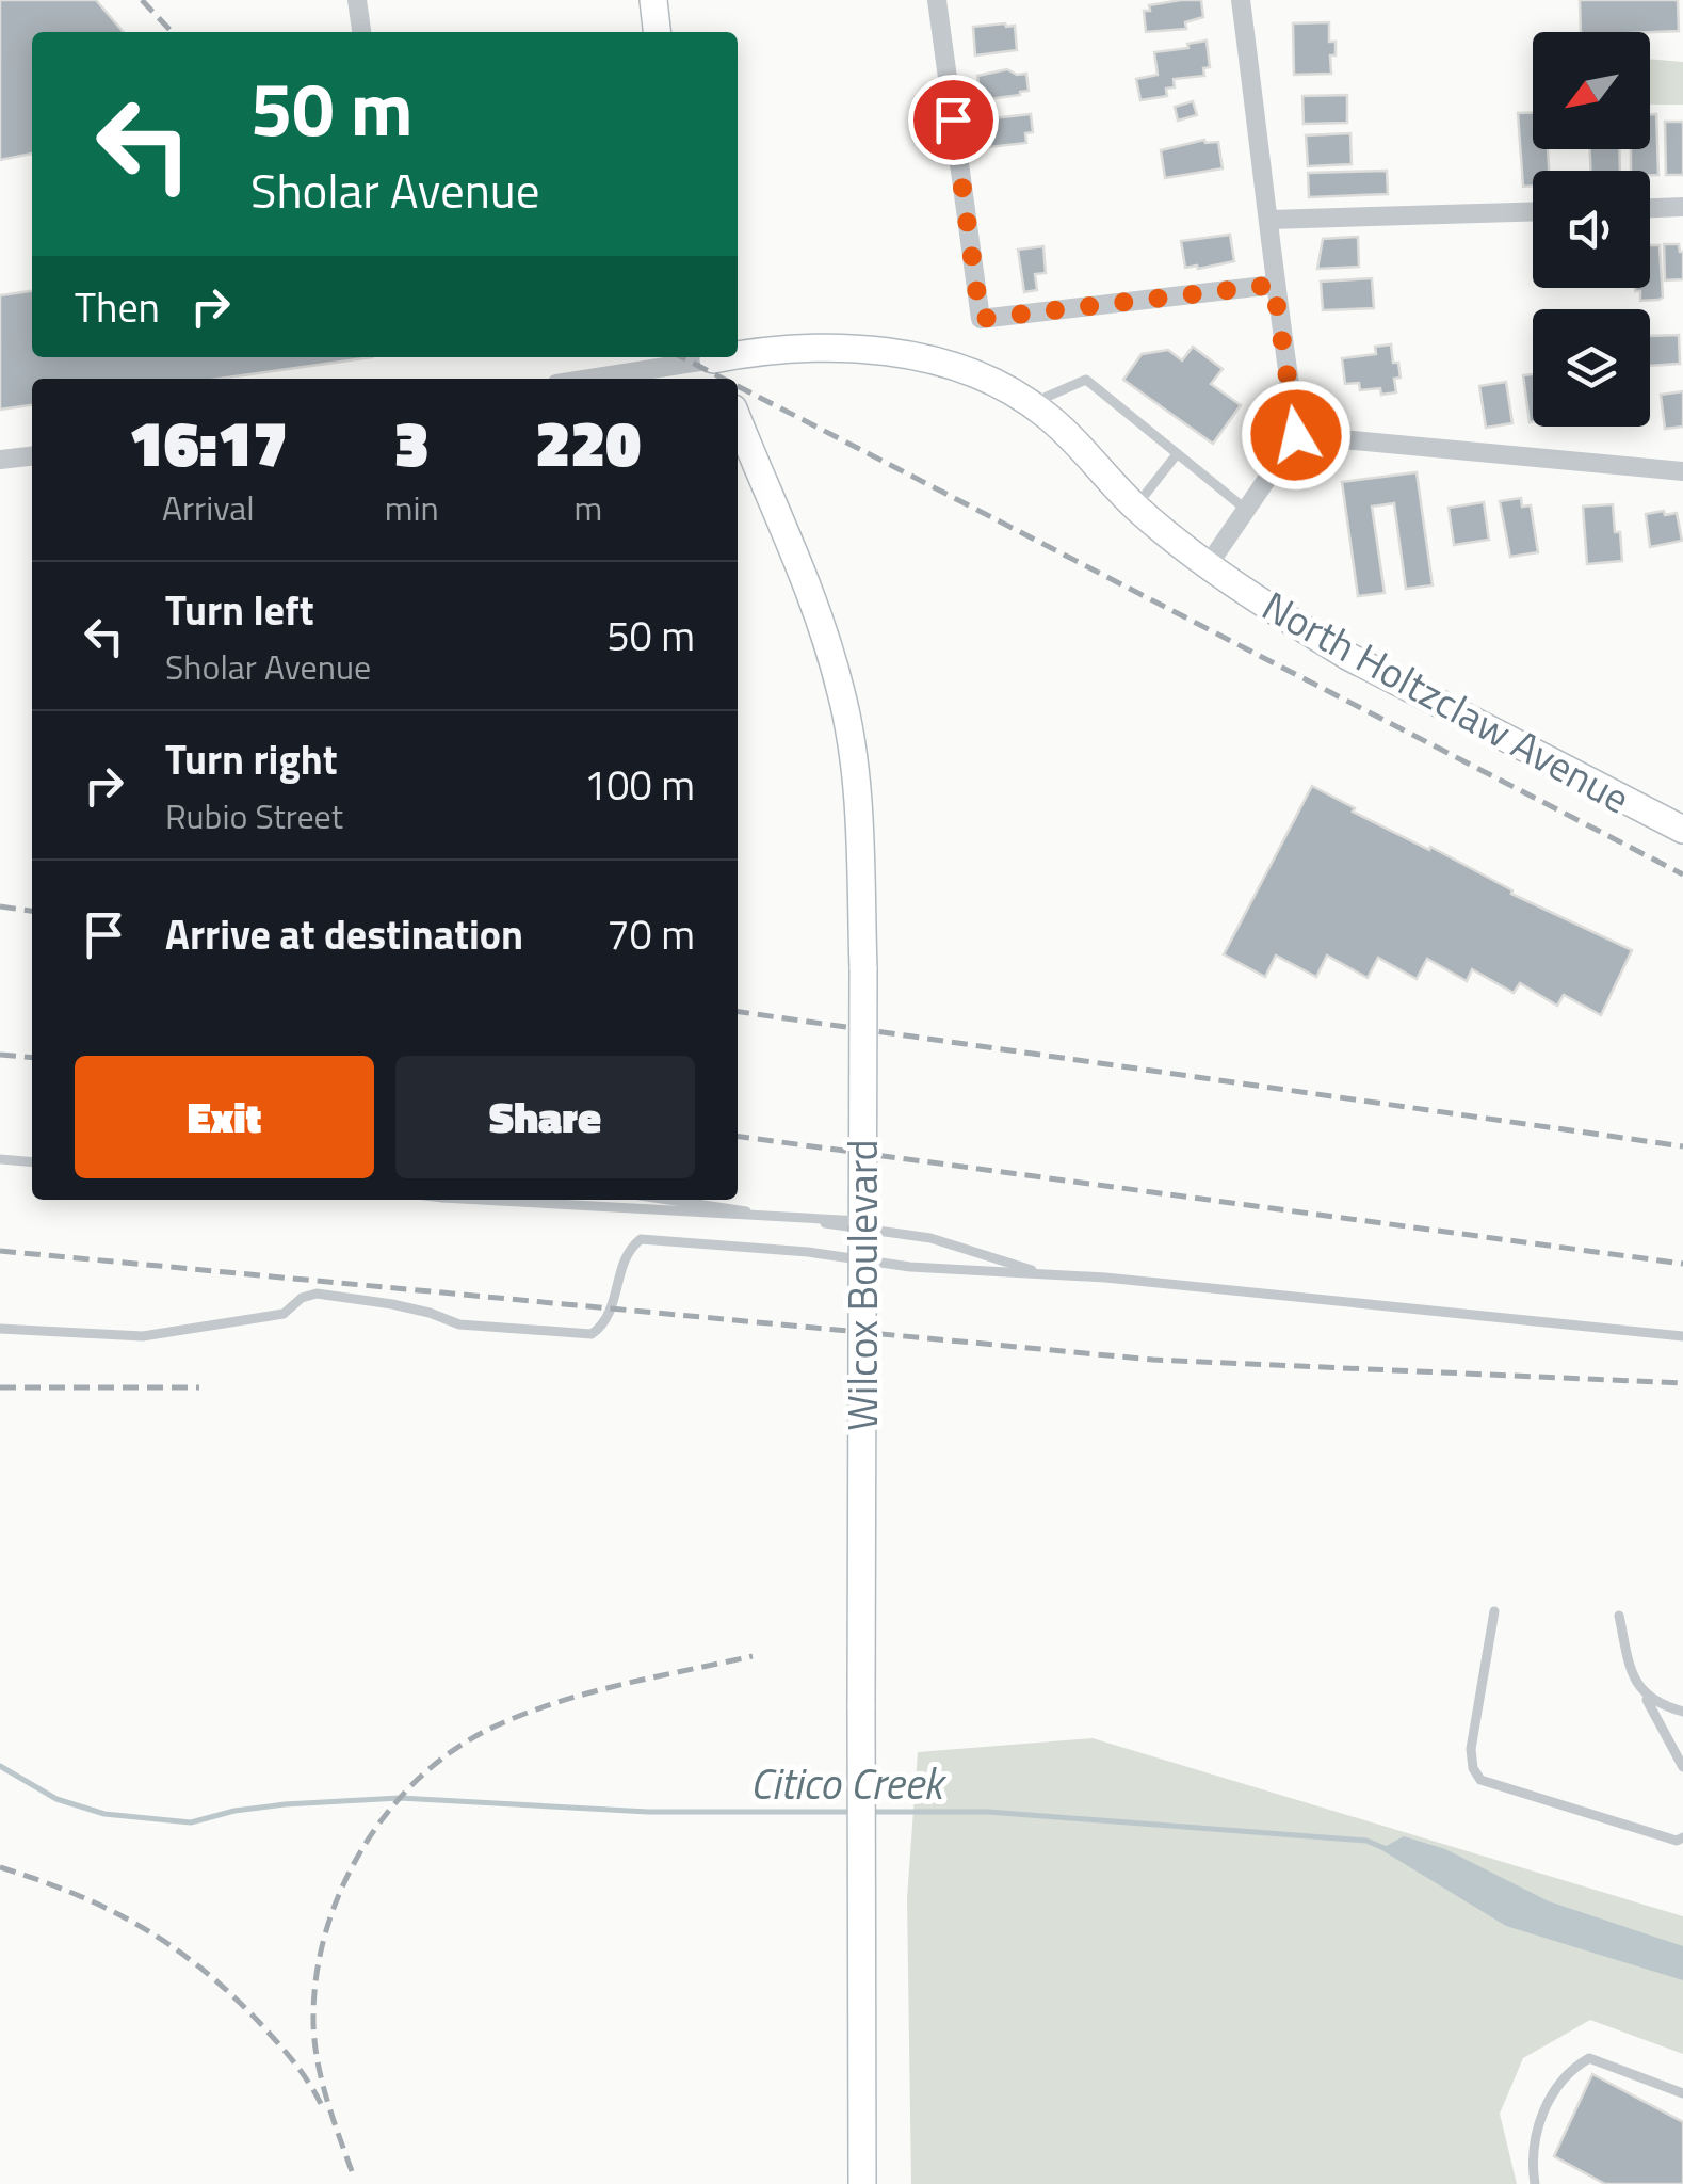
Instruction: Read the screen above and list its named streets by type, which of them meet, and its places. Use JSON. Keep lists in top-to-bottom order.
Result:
{
  "streets": {
    "main road": ["North Holtzclaw Avenue", "Wilcox Boulevard"]
  },
  "water": ["Citico Creek"],
  "north": "bottom left",
  "page": {
    "turn": ["50 m", "Sholar Avenue"],
    "then": "Then",
    "eta": [
      "16:17",
      "Arrival",
      "3",
      "min",
      "220",
      "m"
    ],
    "list": [
      {
        "name": "Turn left",
        "note": "Sholar Avenue",
        "value": "50 m"
      },
      {
        "name": "Turn right",
        "note": "Rubio Street",
        "value": "100 m"
      },
      {
        "name": "Arrive at destination",
        "value": "70 m"
      }
    ],
    "buttons": ["Exit", "Share"]
  }
}
